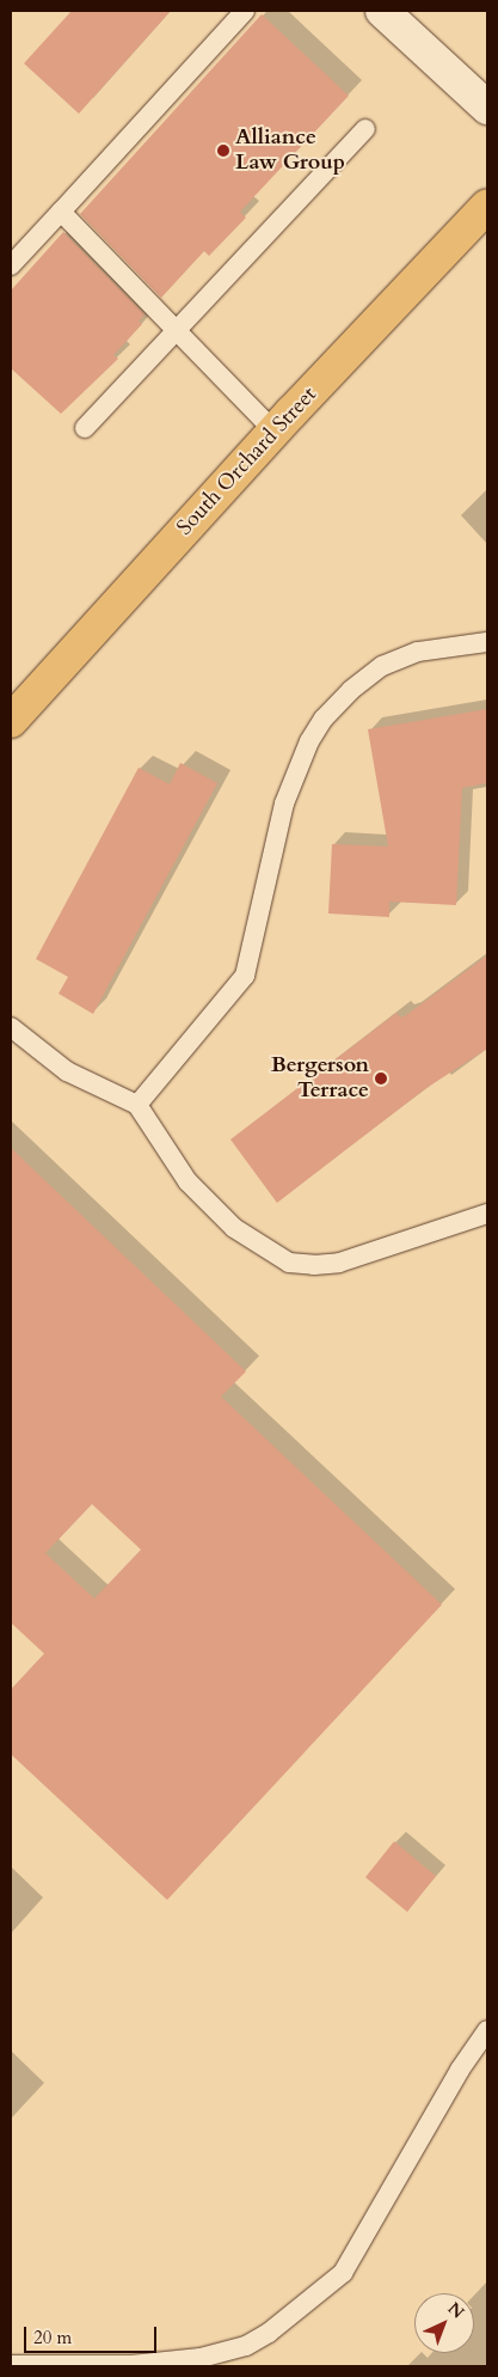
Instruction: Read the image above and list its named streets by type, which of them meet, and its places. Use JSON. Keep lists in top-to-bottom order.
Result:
{
  "streets": {
    "main road": ["South Orchard Street"]
  },
  "places": ["Alliance Law Group", "Bergerson Terrace"],
  "scale_bar": "20 m",
  "north": "top right"
}
